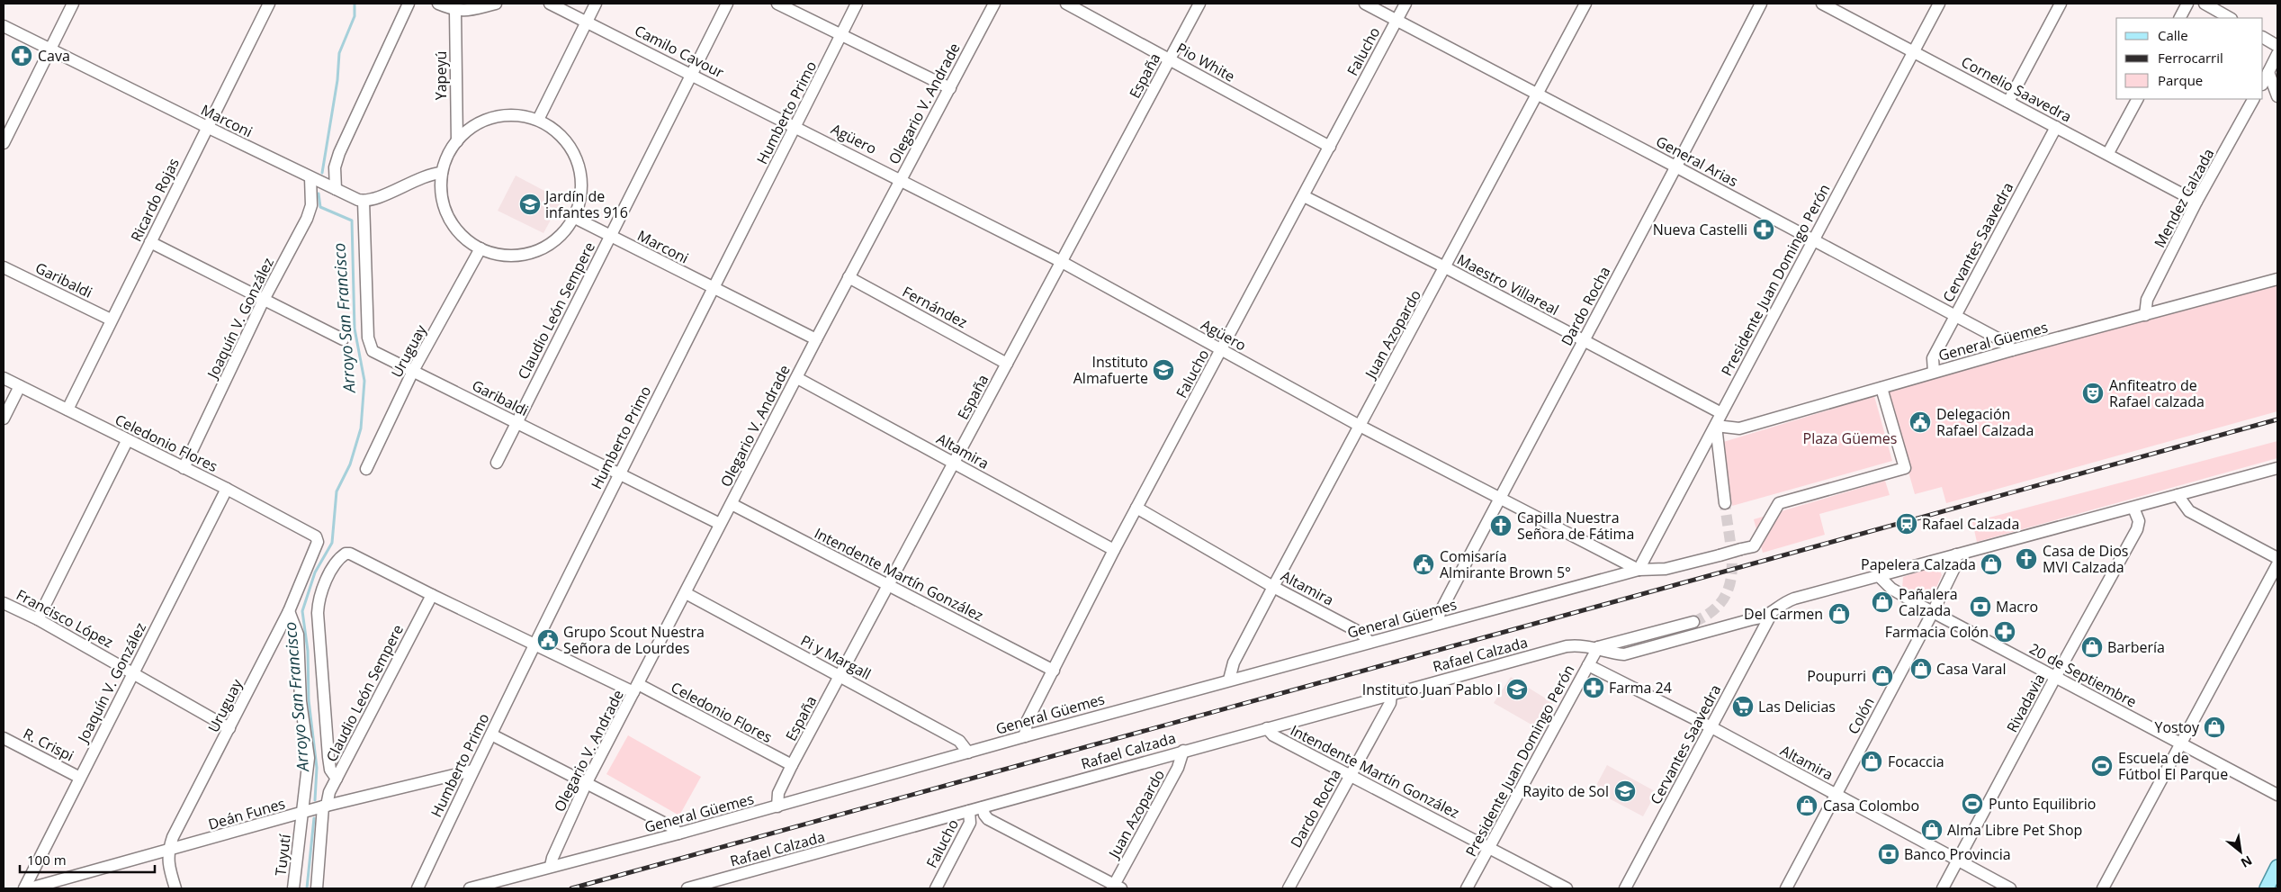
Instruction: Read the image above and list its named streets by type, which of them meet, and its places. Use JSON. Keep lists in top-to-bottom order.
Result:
{
  "streets": {
    "street": [
      "Camilo Cavour",
      "Falucho",
      "Pio White",
      "Yapeyú",
      "España",
      "Cornelio Saavedra",
      "Olegario V. Andrade",
      "Humberto Primo",
      "Marconi",
      "Agüero",
      "General Arias",
      "Mendez Calzada",
      "Ricardo Rojas",
      "Cervantes Saavedra",
      "Garibaldi",
      "Presidente Juan Domingo Perón",
      "Maestro Villareal",
      "Dardo Rocha",
      "Fernández",
      "Claudio León Sempere",
      "Joaquín V. González",
      "Juan Azopardo",
      "General Güemes",
      "Uruguay",
      "Celedonio Flores",
      "Altamira",
      "Intendente Martín González",
      "Francisco López",
      "Rafael Calzada",
      "Pi y Margall",
      "20 de Septiembre",
      "Rivadavia",
      "Colón",
      "R. Crispi",
      "Deán Funes",
      "Tuyutí"
    ]
  },
  "crossings": [
    ["Camilo Cavour", "Humberto Primo"],
    ["Camilo Cavour", "Agüero"],
    ["Camilo Cavour", "Claudio León Sempere"],
    ["Falucho", "Pio White"],
    ["Falucho", "Agüero"],
    ["Falucho", "General Arias"],
    ["Falucho", "Maestro Villareal"],
    ["Falucho", "General Güemes"],
    ["Falucho", "Altamira"],
    ["Falucho", "Intendente Martín González"],
    ["Falucho", "Rafael Calzada"],
    ["Pio White", "España"],
    ["Yapeyú", "Marconi"],
    ["Yapeyú", "Uruguay"],
    ["España", "Agüero"],
    ["España", "Fernández"],
    ["España", "General Güemes"],
    ["España", "Celedonio Flores"],
    ["España", "Altamira"],
    ["España", "Intendente Martín González"],
    ["España", "Pi y Margall"],
    ["Cornelio Saavedra", "Mendez Calzada"],
    ["Cornelio Saavedra", "Cervantes Saavedra"],
    ["Cornelio Saavedra", "Presidente Juan Domingo Perón"],
    ["Olegario V. Andrade", "Agüero"],
    ["Olegario V. Andrade", "Fernández"],
    ["Olegario V. Andrade", "General Güemes"],
    ["Olegario V. Andrade", "Celedonio Flores"],
    ["Olegario V. Andrade", "Altamira"],
    ["Olegario V. Andrade", "Intendente Martín González"],
    ["Olegario V. Andrade", "Pi y Margall"],
    ["Humberto Primo", "Marconi"],
    ["Humberto Primo", "Agüero"],
    ["Humberto Primo", "Garibaldi"],
    ["Humberto Primo", "Celedonio Flores"],
    ["Humberto Primo", "Deán Funes"],
    ["Marconi", "Ricardo Rojas"],
    ["Marconi", "Garibaldi"],
    ["Marconi", "Claudio León Sempere"],
    ["Marconi", "Joaquín V. González"],
    ["Marconi", "Uruguay"],
    ["Agüero", "Presidente Juan Domingo Perón"],
    ["Agüero", "Dardo Rocha"],
    ["Agüero", "Juan Azopardo"],
    ["Agüero", "General Güemes"],
    ["General Arias", "Cervantes Saavedra"],
    ["General Arias", "Presidente Juan Domingo Perón"],
    ["General Arias", "Dardo Rocha"],
    ["General Arias", "Juan Azopardo"],
    ["General Arias", "General Güemes"],
    ["Mendez Calzada", "General Güemes"],
    ["Ricardo Rojas", "Garibaldi"],
    ["Ricardo Rojas", "Celedonio Flores"],
    ["Cervantes Saavedra", "General Güemes"],
    ["Cervantes Saavedra", "Altamira"],
    ["Cervantes Saavedra", "Rafael Calzada"],
    ["Garibaldi", "Claudio León Sempere"],
    ["Garibaldi", "Uruguay"],
    ["Presidente Juan Domingo Perón", "Maestro Villareal"],
    ["Presidente Juan Domingo Perón", "General Güemes"],
    ["Presidente Juan Domingo Perón", "Altamira"],
    ["Presidente Juan Domingo Perón", "Intendente Martín González"],
    ["Presidente Juan Domingo Perón", "Rafael Calzada"],
    ["Maestro Villareal", "Dardo Rocha"],
    ["Maestro Villareal", "Juan Azopardo"],
    ["Dardo Rocha", "General Güemes"],
    ["Dardo Rocha", "Intendente Martín González"],
    ["Dardo Rocha", "Rafael Calzada"],
    ["Claudio León Sempere", "Celedonio Flores"],
    ["Claudio León Sempere", "Deán Funes"],
    ["Joaquín V. González", "Celedonio Flores"],
    ["Joaquín V. González", "Francisco López"],
    ["Joaquín V. González", "R. Crispi"],
    ["Juan Azopardo", "General Güemes"],
    ["Juan Azopardo", "Altamira"],
    ["Juan Azopardo", "Rafael Calzada"],
    ["General Güemes", "Altamira"],
    ["General Güemes", "Pi y Margall"],
    ["Uruguay", "Celedonio Flores"],
    ["Uruguay", "Francisco López"],
    ["Uruguay", "Deán Funes"],
    ["Uruguay", "Tuyutí"],
    ["Altamira", "Rivadavia"],
    ["Altamira", "Colón"],
    ["Intendente Martín González", "Rafael Calzada"],
    ["Rafael Calzada", "20 de Septiembre"],
    ["Rafael Calzada", "Rivadavia"],
    ["Rafael Calzada", "Colón"],
    ["20 de Septiembre", "Rivadavia"],
    ["20 de Septiembre", "Colón"],
    ["Deán Funes", "Tuyutí"]
  ],
  "water": ["Arroyo San Francisco"],
  "parks": ["Plaza Güemes"],
  "places": {
    "pharmacy": [
      "Cava",
      "Nueva Castelli",
      "Farmacia Colón",
      "Farma 24"
    ],
    "school or university": [
      "Jardín de infantes 916",
      "Instituto Almafuerte",
      "Instituto Juan Pablo I",
      "Rayito de Sol"
    ],
    "theatre": ["Anfiteatro de Rafael calzada"],
    "public building": ["Delegación Rafael Calzada", "Comisaría Almirante Brown 5°", "Grupo Scout Nuestra Señora de Lourdes"],
    "station": ["Rafael Calzada"],
    "church": ["Capilla Nuestra Señora de Fátima", "Casa de Dios MVI Calzada"],
    "shop": [
      "Papelera Calzada",
      "Pañalera Calzada",
      "Del Carmen",
      "Barbería",
      "Casa Varal",
      "Poupurri",
      "Yostoy",
      "Focaccia",
      "Casa Colombo",
      "Alma Libre Pet Shop"
    ],
    "bank": ["Macro", "Banco Provincia"],
    "supermarket": ["Las Delicias"],
    "sports": ["Escuela de Fútbol El Parque", "Punto Equilibrio"]
  },
  "legend": ["Calle", "Ferrocarril", "Parque"],
  "scale_bar": "100 m",
  "north": "bottom right"
}
